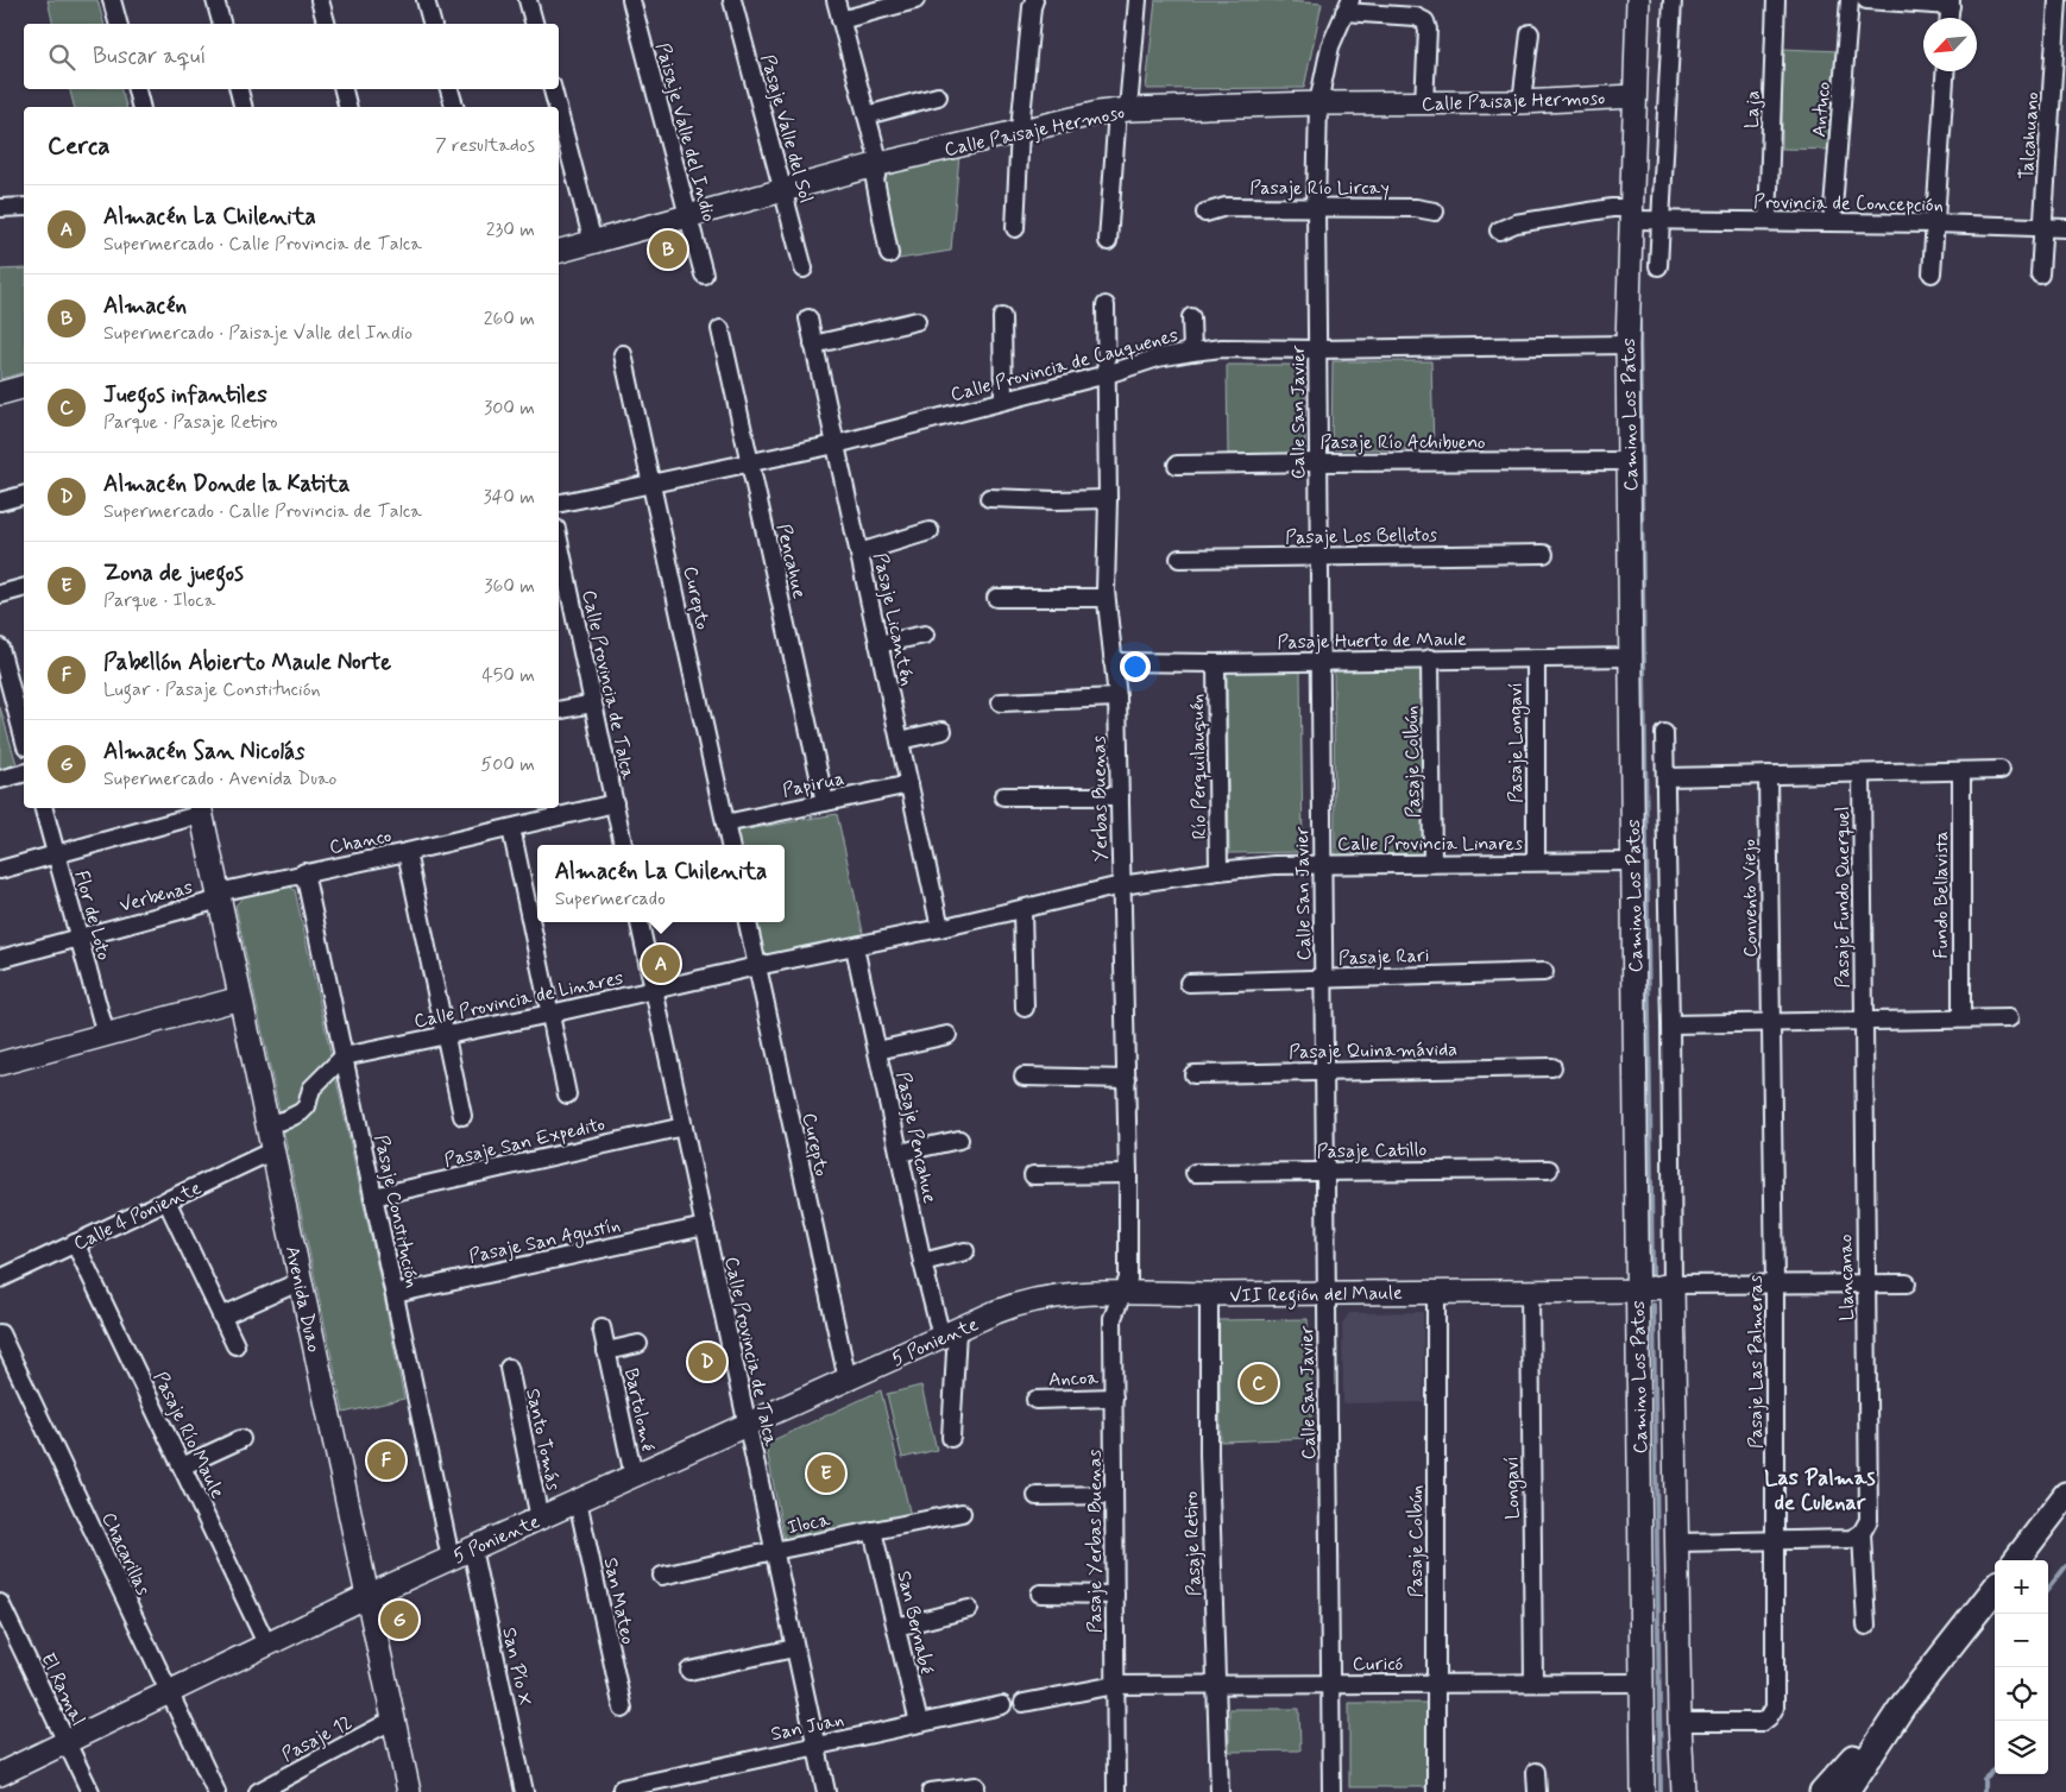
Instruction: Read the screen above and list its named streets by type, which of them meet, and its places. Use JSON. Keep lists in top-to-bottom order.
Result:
{
  "streets": {
    "street": [
      "Calle Paisaje Hermoso",
      "Laja",
      "Antuco",
      "Pasaje Valle del Sol",
      "Paisaje Valle del Indio",
      "Talcahuano",
      "Pasaje Río Lircay",
      "Provincia de Concepción",
      "Calle Provincia de Cauquenes",
      "Calle San Javier",
      "Camino Los Patos",
      "Pasaje Río Achibueno",
      "Pasaje Los Bellotos",
      "Pencahue",
      "Curepto",
      "Pasaje Licantén",
      "Pasaje Huerto de Maule",
      "Calle Provincia de Talca",
      "Pasaje Longaví",
      "Pasaje Colbún",
      "Río Perquilauquén",
      "Papirua",
      "Yerbas Buenas",
      "Chanco",
      "Calle Provincia Linares",
      "Verbenas",
      "Fundo Bellavista",
      "Pasaje Fundo Querquel",
      "Convento Viejo",
      "Flor de Loto",
      "Pasaje Rari",
      "Calle Provincia de Linares",
      "Pasaje Quinamávida",
      "Pasaje Pencahue",
      "Pasaje San Expedito",
      "Pasaje Catillo",
      "Pasaje Constitución",
      "Calle 4 Poniente",
      "Pasaje San Agustín",
      "Llancanao",
      "VII Región del Maule",
      "Avenida Duao",
      "5 Poniente",
      "Pasaje Las Palmeras",
      "Ancoa",
      "Bartolomé",
      "Pasaje Río Maule",
      "Santo Tomás",
      "Longaví",
      "Iloca",
      "Pasaje Yerbas Buenas",
      "Pasaje Retiro",
      "Chacarillas",
      "San Mateo",
      "San Bernabé",
      "Curicó",
      "San Pío X",
      "El Ramal",
      "San Juan",
      "Pasaje 12"
    ]
  },
  "crossings": [
    ["Calle Paisaje Hermoso", "Pasaje Valle del Sol"],
    ["Calle Paisaje Hermoso", "Paisaje Valle del Indio"],
    ["Calle Paisaje Hermoso", "Calle San Javier"],
    ["Calle Paisaje Hermoso", "Camino Los Patos"],
    ["Laja", "Provincia de Concepción"],
    ["Antuco", "Provincia de Concepción"],
    ["Talcahuano", "Provincia de Concepción"],
    ["Pasaje Río Lircay", "Calle San Javier"],
    ["Provincia de Concepción", "Camino Los Patos"],
    ["Calle Provincia de Cauquenes", "Calle San Javier"],
    ["Calle Provincia de Cauquenes", "Camino Los Patos"],
    ["Calle Provincia de Cauquenes", "Pencahue"],
    ["Calle Provincia de Cauquenes", "Curepto"],
    ["Calle Provincia de Cauquenes", "Pasaje Licantén"],
    ["Calle Provincia de Cauquenes", "Yerbas Buenas"],
    ["Calle San Javier", "Pasaje Río Achibueno"],
    ["Calle San Javier", "Pasaje Los Bellotos"],
    ["Calle San Javier", "Pasaje Huerto de Maule"],
    ["Calle San Javier", "Calle Provincia Linares"],
    ["Calle San Javier", "Pasaje Rari"],
    ["Calle San Javier", "Pasaje Quinamávida"],
    ["Calle San Javier", "Pasaje Catillo"],
    ["Calle San Javier", "VII Región del Maule"],
    ["Calle San Javier", "Curicó"],
    ["Camino Los Patos", "Pasaje Río Achibueno"],
    ["Camino Los Patos", "Pasaje Huerto de Maule"],
    ["Camino Los Patos", "Calle Provincia Linares"],
    ["Camino Los Patos", "VII Región del Maule"],
    ["Camino Los Patos", "Pasaje Las Palmeras"],
    ["Camino Los Patos", "Curicó"],
    ["Pencahue", "Papirua"],
    ["Curepto", "Papirua"],
    ["Curepto", "Calle Provincia de Linares"],
    ["Curepto", "5 Poniente"],
    ["Pasaje Licantén", "Papirua"],
    ["Pasaje Licantén", "Calle Provincia de Linares"],
    ["Pasaje Huerto de Maule", "Pasaje Longaví"],
    ["Pasaje Huerto de Maule", "Pasaje Colbún"],
    ["Pasaje Huerto de Maule", "Río Perquilauquén"],
    ["Pasaje Huerto de Maule", "Yerbas Buenas"],
    ["Calle Provincia de Talca", "Chanco"],
    ["Calle Provincia de Talca", "Calle Provincia de Linares"],
    ["Calle Provincia de Talca", "Pasaje San Expedito"],
    ["Calle Provincia de Talca", "Pasaje San Agustín"],
    ["Calle Provincia de Talca", "5 Poniente"],
    ["Calle Provincia de Talca", "Iloca"],
    ["Calle Provincia de Talca", "San Juan"],
    ["Pasaje Longaví", "Calle Provincia Linares"],
    ["Pasaje Colbún", "Calle Provincia Linares"],
    ["Pasaje Colbún", "VII Región del Maule"],
    ["Pasaje Colbún", "Curicó"],
    ["Río Perquilauquén", "Calle Provincia Linares"],
    ["Yerbas Buenas", "Calle Provincia Linares"],
    ["Yerbas Buenas", "Calle Provincia de Linares"],
    ["Yerbas Buenas", "VII Región del Maule"],
    ["Yerbas Buenas", "Pasaje Yerbas Buenas"],
    ["Chanco", "Verbenas"],
    ["Chanco", "Pasaje Constitución"],
    ["Chanco", "Avenida Duao"],
    ["Calle Provincia Linares", "Calle Provincia de Linares"],
    ["Verbenas", "Flor de Loto"],
    ["Verbenas", "Avenida Duao"],
    ["Pasaje Fundo Querquel", "Llancanao"],
    ["Convento Viejo", "Pasaje Las Palmeras"],
    ["Calle Provincia de Linares", "Pasaje Pencahue"],
    ["Calle Provincia de Linares", "Pasaje Constitución"],
    ["Pasaje Pencahue", "5 Poniente"],
    ["Pasaje San Expedito", "Pasaje Constitución"],
    ["Pasaje Constitución", "Pasaje San Agustín"],
    ["Pasaje Constitución", "5 Poniente"],
    ["Calle 4 Poniente", "Avenida Duao"],
    ["Calle 4 Poniente", "Pasaje Río Maule"],
    ["VII Región del Maule", "5 Poniente"],
    ["VII Región del Maule", "Longaví"],
    ["VII Región del Maule", "Pasaje Yerbas Buenas"],
    ["VII Región del Maule", "Pasaje Retiro"],
    ["Avenida Duao", "5 Poniente"],
    ["Avenida Duao", "Pasaje 12"],
    ["5 Poniente", "Bartolomé"],
    ["5 Poniente", "Pasaje Río Maule"],
    ["5 Poniente", "Santo Tomás"],
    ["5 Poniente", "Chacarillas"],
    ["5 Poniente", "San Mateo"],
    ["5 Poniente", "San Pío X"],
    ["5 Poniente", "El Ramal"],
    ["Ancoa", "Pasaje Yerbas Buenas"],
    ["Longaví", "Curicó"],
    ["Iloca", "San Bernabé"],
    ["Pasaje Yerbas Buenas", "Curicó"],
    ["Pasaje Retiro", "Curicó"],
    ["San Bernabé", "San Juan"]
  ],
  "districts": ["Las Palmas de Culenar"],
  "north": "bottom left",
  "page": {
    "search": "Buscar aquí",
    "heading": ["Cerca", "7 resultados"],
    "list": [
      {
        "mark": "A",
        "name": "Almacén La Chilenita",
        "note": "Supermercado · Calle Provincia de Talca",
        "value": "230 m"
      },
      {
        "mark": "B",
        "name": "Almacén",
        "note": "Supermercado · Paisaje Valle del Indio",
        "value": "260 m"
      },
      {
        "mark": "C",
        "name": "Juegos infantiles",
        "note": "Parque · Pasaje Retiro",
        "value": "300 m"
      },
      {
        "mark": "D",
        "name": "Almacén Donde la Katita",
        "note": "Supermercado · Calle Provincia de Talca",
        "value": "340 m"
      },
      {
        "mark": "E",
        "name": "Zona de juegos",
        "note": "Parque · Iloca",
        "value": "360 m"
      },
      {
        "mark": "F",
        "name": "Pabellón Abierto Maule Norte",
        "note": "Lugar · Pasaje Constitución",
        "value": "450 m"
      },
      {
        "mark": "G",
        "name": "Almacén San Nicolás",
        "note": "Supermercado · Avenida Duao",
        "value": "500 m"
      }
    ],
    "pins": [
      "B",
      "A",
      "D",
      "C",
      "F",
      "E",
      "G"
    ],
    "popup": ["Almacén La Chilenita", "Supermercado"],
    "map_buttons": ["+", "−"]
  }
}
